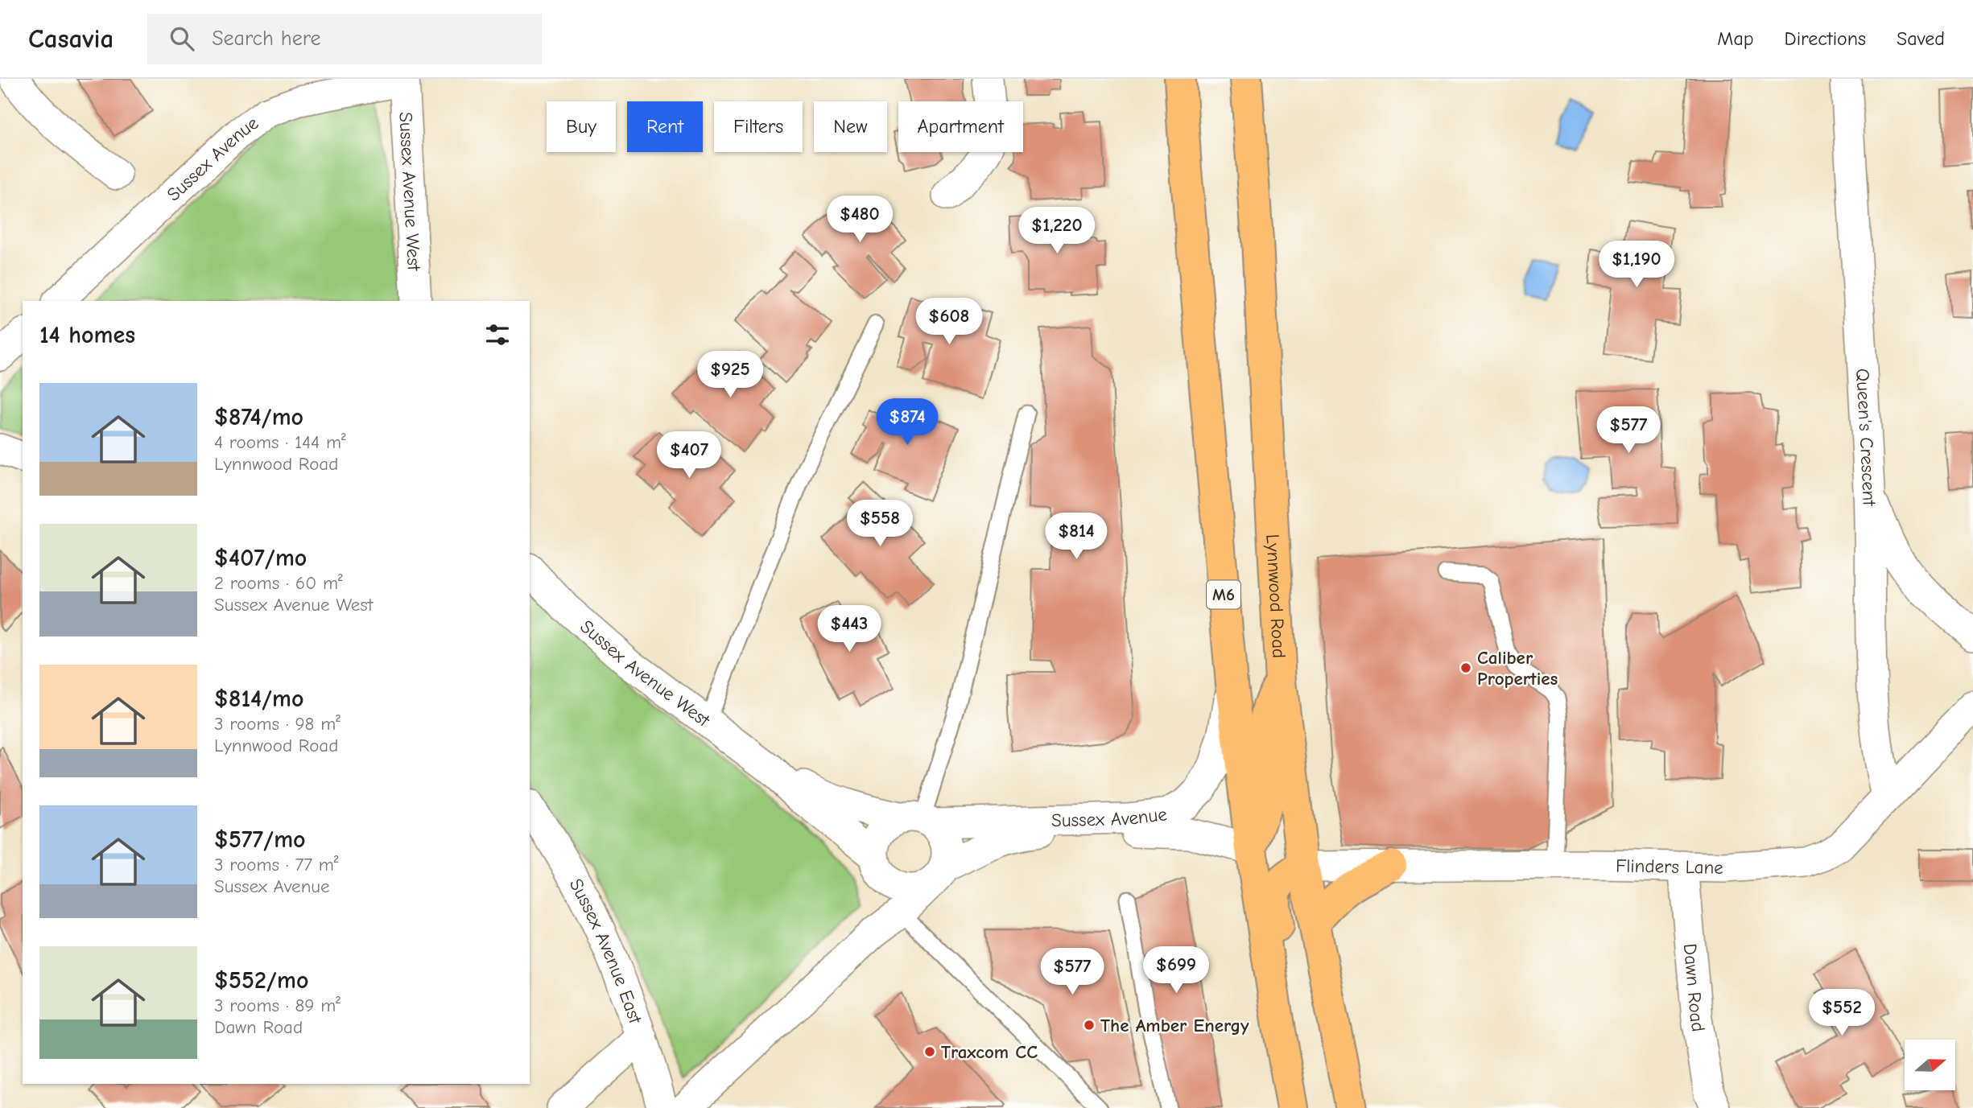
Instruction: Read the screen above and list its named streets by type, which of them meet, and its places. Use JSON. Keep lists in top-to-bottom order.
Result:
{
  "streets": {
    "main road": ["M6", "Lynnwood Road"],
    "street": [
      "Sussex Avenue",
      "Sussex Avenue West",
      "Queen's Crescent",
      "Flinders Lane",
      "Sussex Avenue East",
      "Dawn Road"
    ]
  },
  "crossings": [
    ["Sussex Avenue", "Sussex Avenue West"],
    ["Sussex Avenue", "M6"],
    ["Queen's Crescent", "Flinders Lane"],
    ["Lynnwood Road", "Flinders Lane"],
    ["Flinders Lane", "Dawn Road"]
  ],
  "places": ["Caliber Properties", "The Amber Energy", "Traxcom CC"],
  "north": "right",
  "page": {
    "header": "Casavia",
    "search": "Search here",
    "nav": ["Map", "Directions", "Saved"],
    "chip": [
      "Buy",
      "Rent",
      "Filters",
      "New",
      "Apartment"
    ],
    "price": [
      "$480",
      "$1,220",
      "$1,190",
      "$608",
      "$925",
      "$874",
      "$577",
      "$407",
      "$558",
      "$814",
      "$443",
      "$699",
      "$577",
      "$552"
    ],
    "heading": "14 homes",
    "list": [
      {
        "name": "$874/mo",
        "note": "4 rooms · 144 m² · Lynnwood Road"
      },
      {
        "name": "$407/mo",
        "note": "2 rooms · 60 m² · Sussex Avenue West"
      },
      {
        "name": "$814/mo",
        "note": "3 rooms · 98 m² · Lynnwood Road"
      },
      {
        "name": "$577/mo",
        "note": "3 rooms · 77 m² · Sussex Avenue"
      },
      {
        "name": "$552/mo",
        "note": "3 rooms · 89 m² · Dawn Road"
      }
    ]
  }
}
